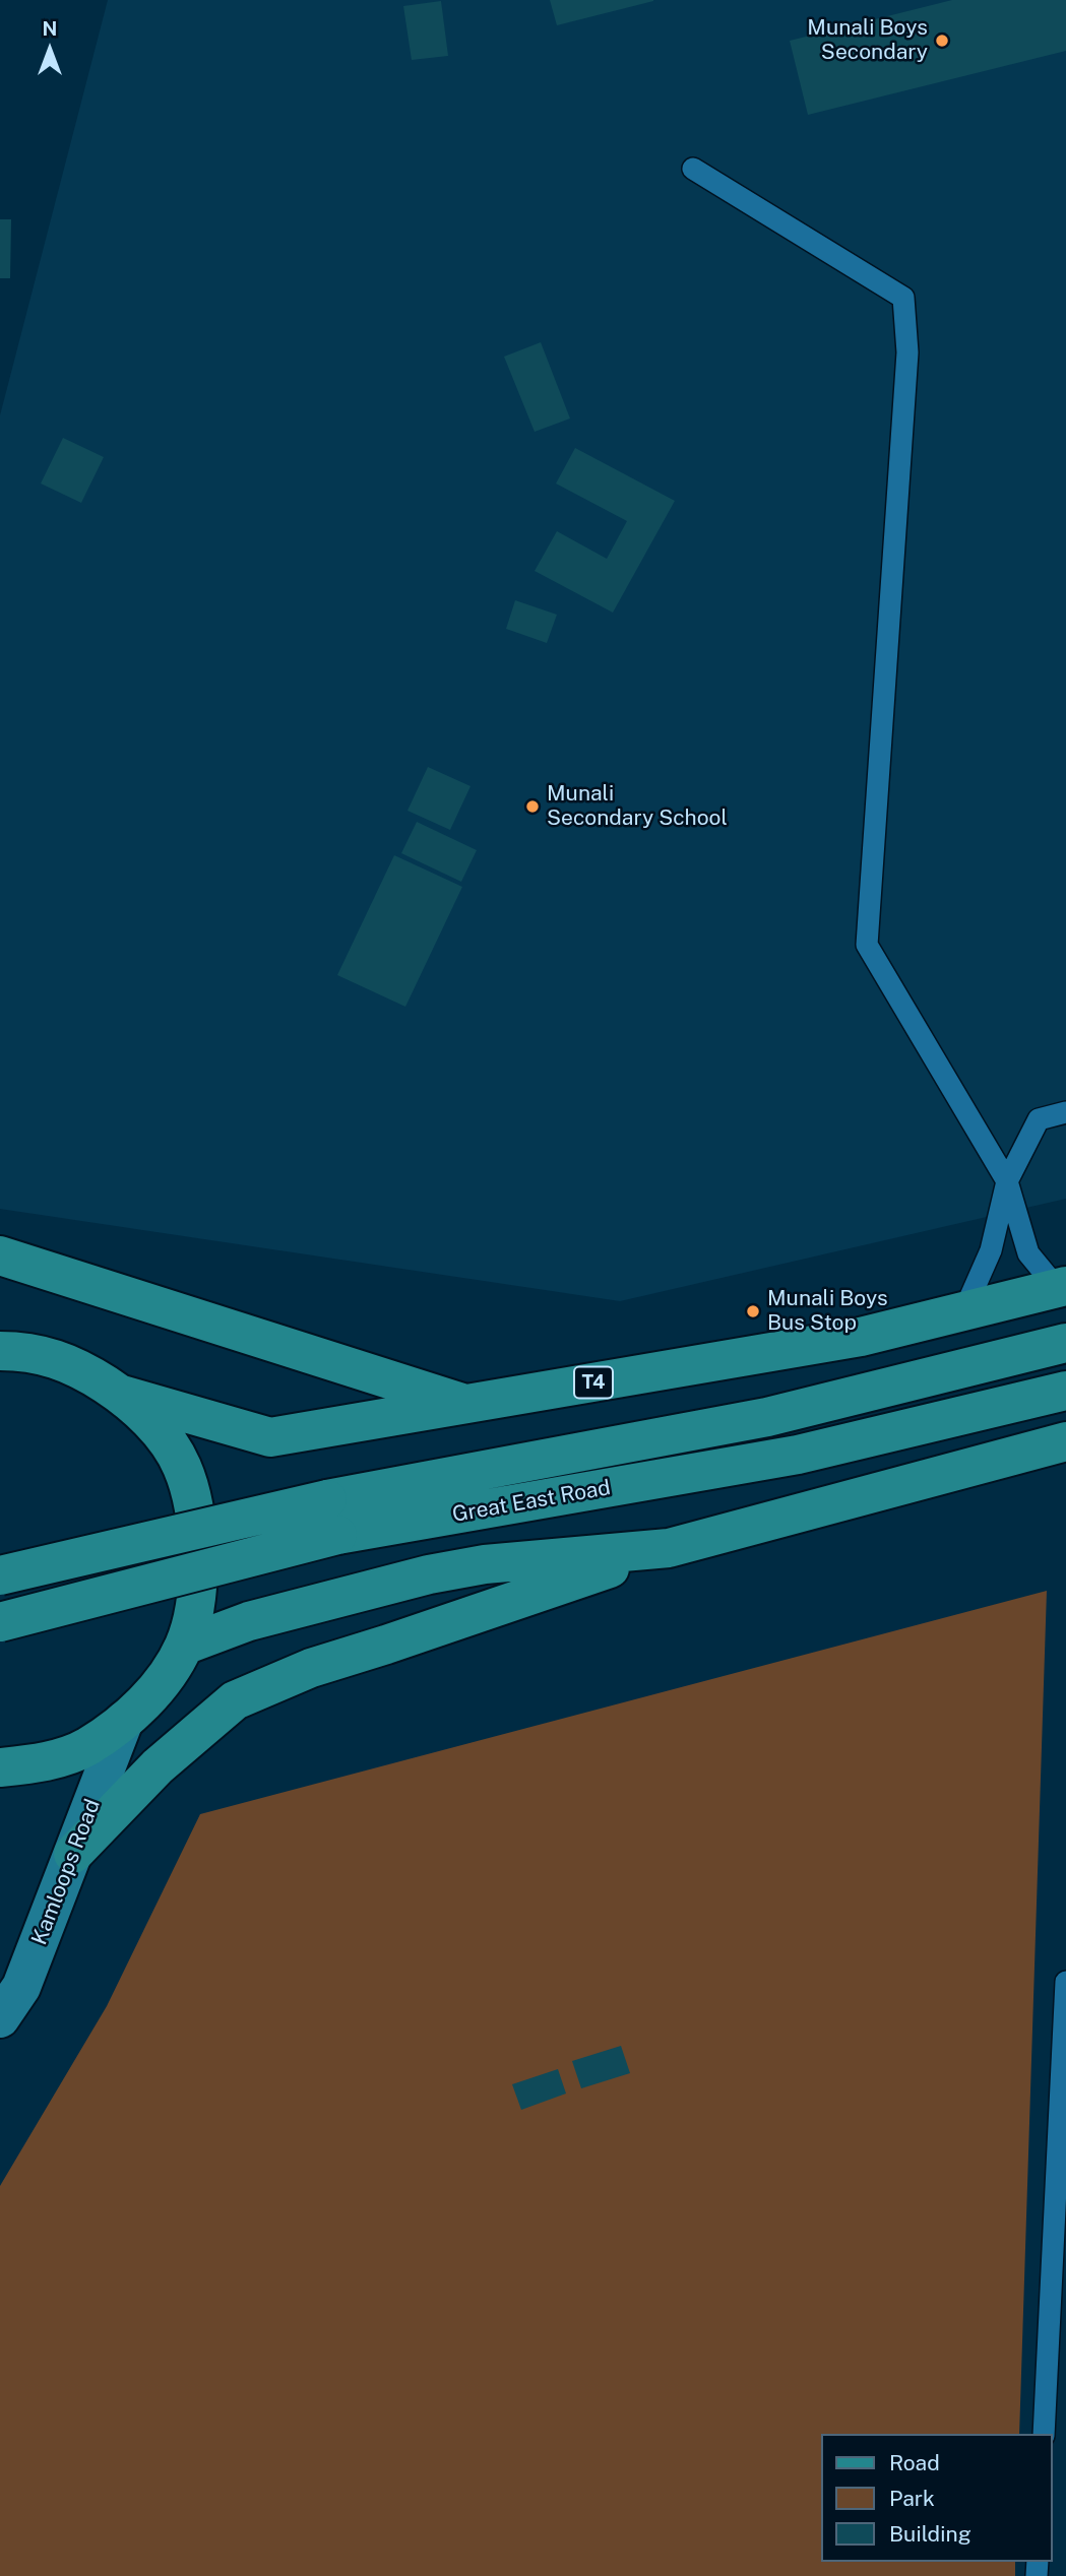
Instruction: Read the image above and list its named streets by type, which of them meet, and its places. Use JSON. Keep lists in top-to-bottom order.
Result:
{
  "streets": {
    "main road": ["T4", "Great East Road", "Kamloops Road"]
  },
  "places": ["Munali Boys Secondary", "Munali Secondary School", "Munali Boys Bus Stop"],
  "legend": ["Road", "Park", "Building"],
  "north": "top"
}
